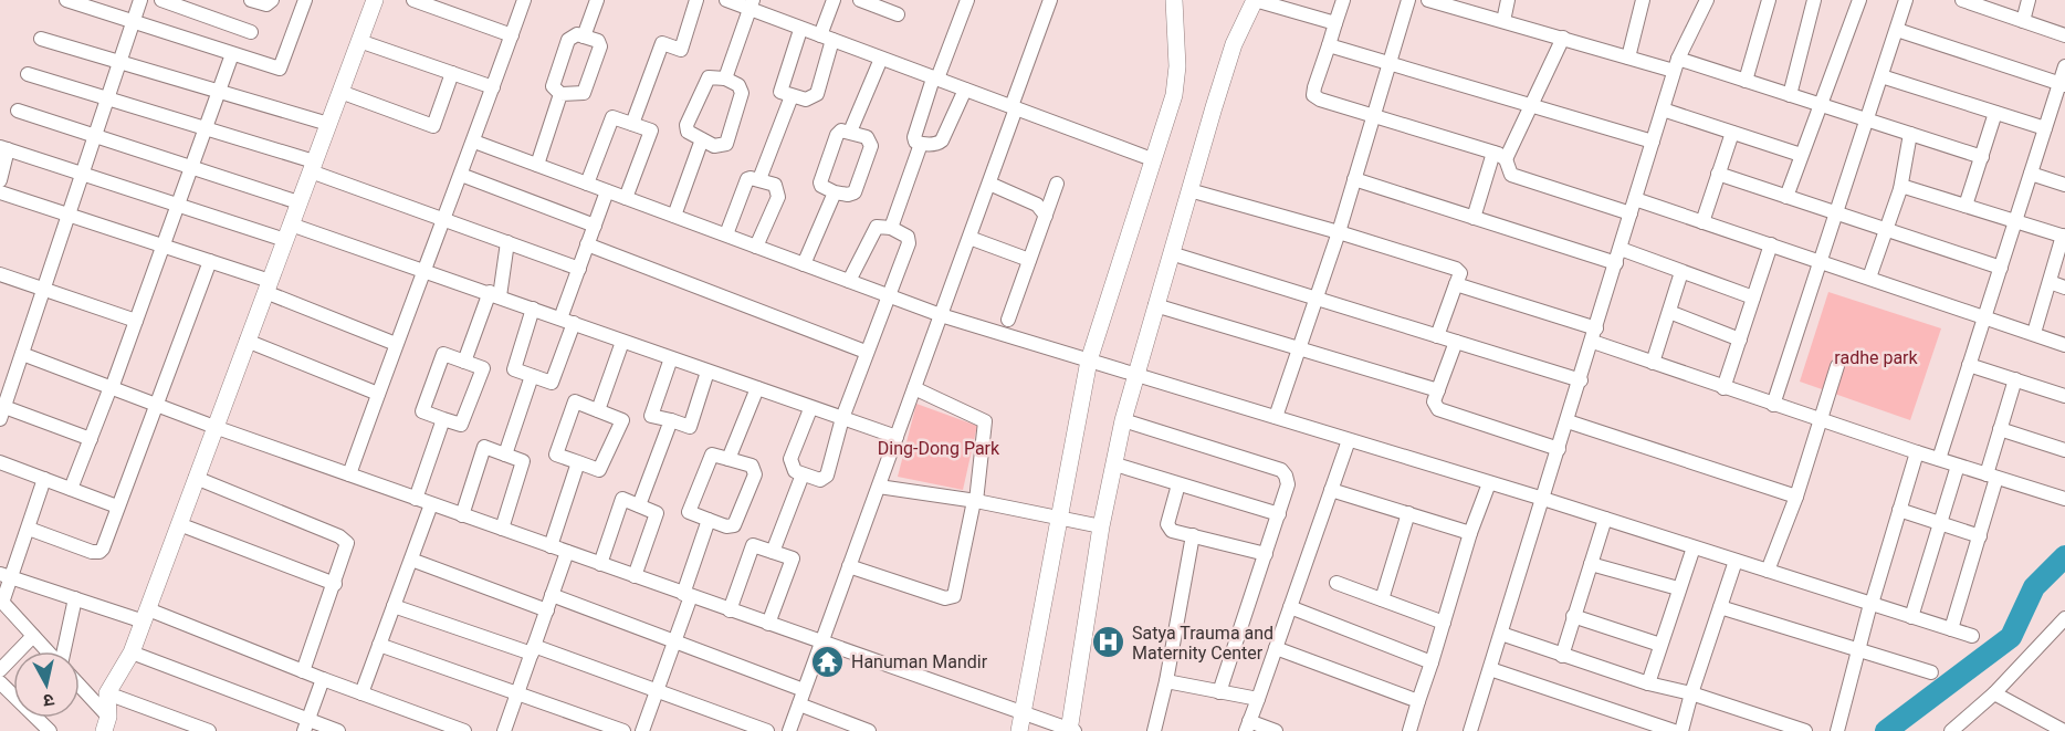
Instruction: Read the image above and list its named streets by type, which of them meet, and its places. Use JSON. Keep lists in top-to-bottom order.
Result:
{
  "parks": ["radhe park", "Ding-Dong Park"],
  "places": {
    "hospital": ["Satya Trauma and Maternity Center"],
    "temple": ["Hanuman Mandir"]
  },
  "north": "bottom"
}
